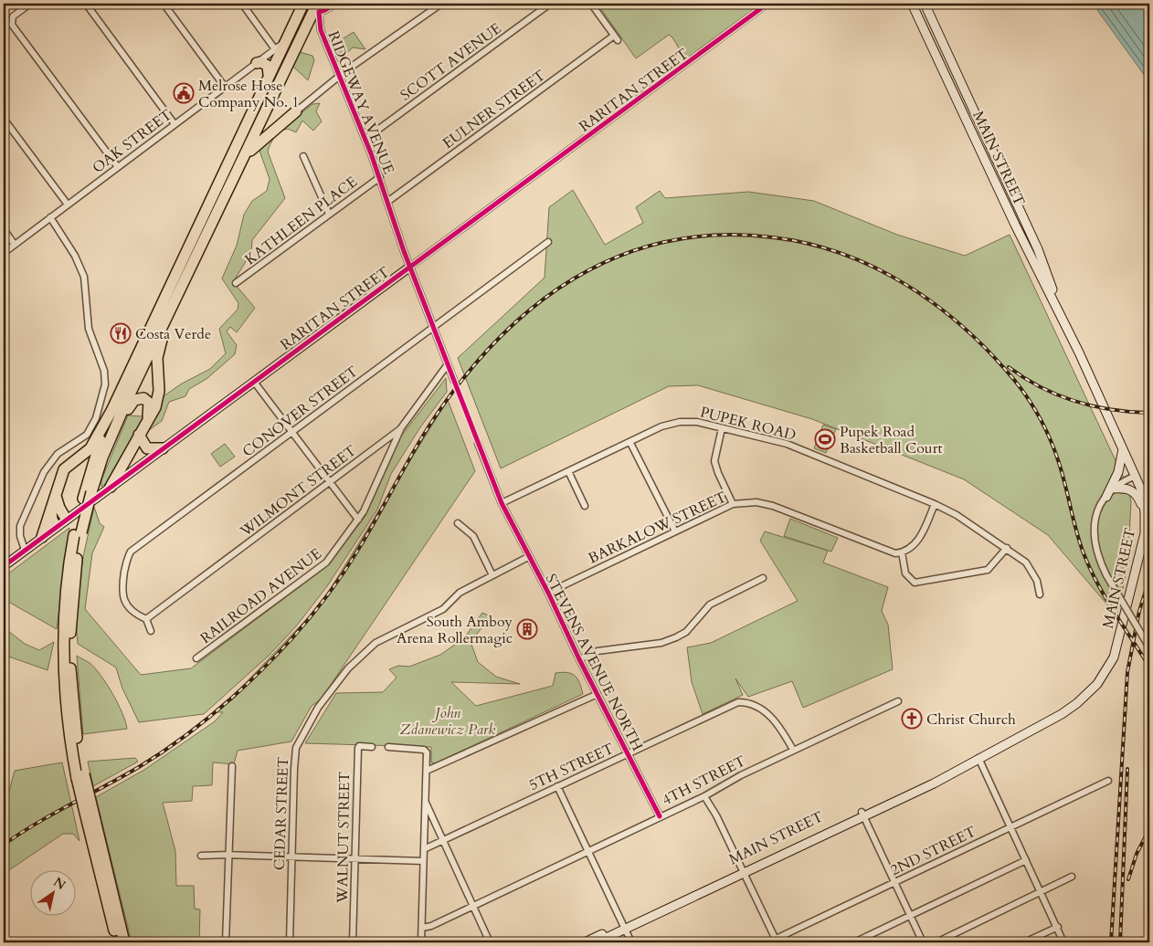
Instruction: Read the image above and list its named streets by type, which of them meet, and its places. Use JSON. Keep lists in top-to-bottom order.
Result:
{
  "streets": {
    "main road": ["RARITAN STREET", "MAIN STREET"],
    "street": [
      "SCOTT AVENUE",
      "RIDGEWAY AVENUE",
      "EULNER STREET",
      "OAK STREET",
      "KATHLEEN PLACE",
      "CONOVER STREET",
      "PUPEK ROAD",
      "WILMONT STREET",
      "BARKALOW STREET",
      "RAILROAD AVENUE",
      "STEVENS AVENUE NORTH",
      "5TH STREET",
      "4TH STREET",
      "CEDAR STREET",
      "WALNUT STREET",
      "2ND STREET"
    ]
  },
  "crossings": [
    ["SCOTT AVENUE", "RIDGEWAY AVENUE"],
    ["RARITAN STREET", "RIDGEWAY AVENUE"],
    ["RIDGEWAY AVENUE", "EULNER STREET"],
    ["RIDGEWAY AVENUE", "KATHLEEN PLACE"],
    ["RIDGEWAY AVENUE", "CONOVER STREET"],
    ["RIDGEWAY AVENUE", "WILMONT STREET"],
    ["CONOVER STREET", "WILMONT STREET"],
    ["PUPEK ROAD", "STEVENS AVENUE NORTH"],
    ["WILMONT STREET", "RAILROAD AVENUE"],
    ["BARKALOW STREET", "STEVENS AVENUE NORTH"],
    ["STEVENS AVENUE NORTH", "5TH STREET"],
    ["STEVENS AVENUE NORTH", "4TH STREET"],
    ["STEVENS AVENUE NORTH", "CEDAR STREET"],
    ["5TH STREET", "4TH STREET"]
  ],
  "parks": ["John Zdanewicz Park"],
  "places": {
    "public building": ["Melrose Hose Company No. 1"],
    "restaurant": ["Costa Verde"],
    "sports": ["Pupek Road Basketball Court"],
    "building": ["South Amboy Arena Rollermagic"],
    "church": ["Christ Church"]
  },
  "north": "top right"
}
